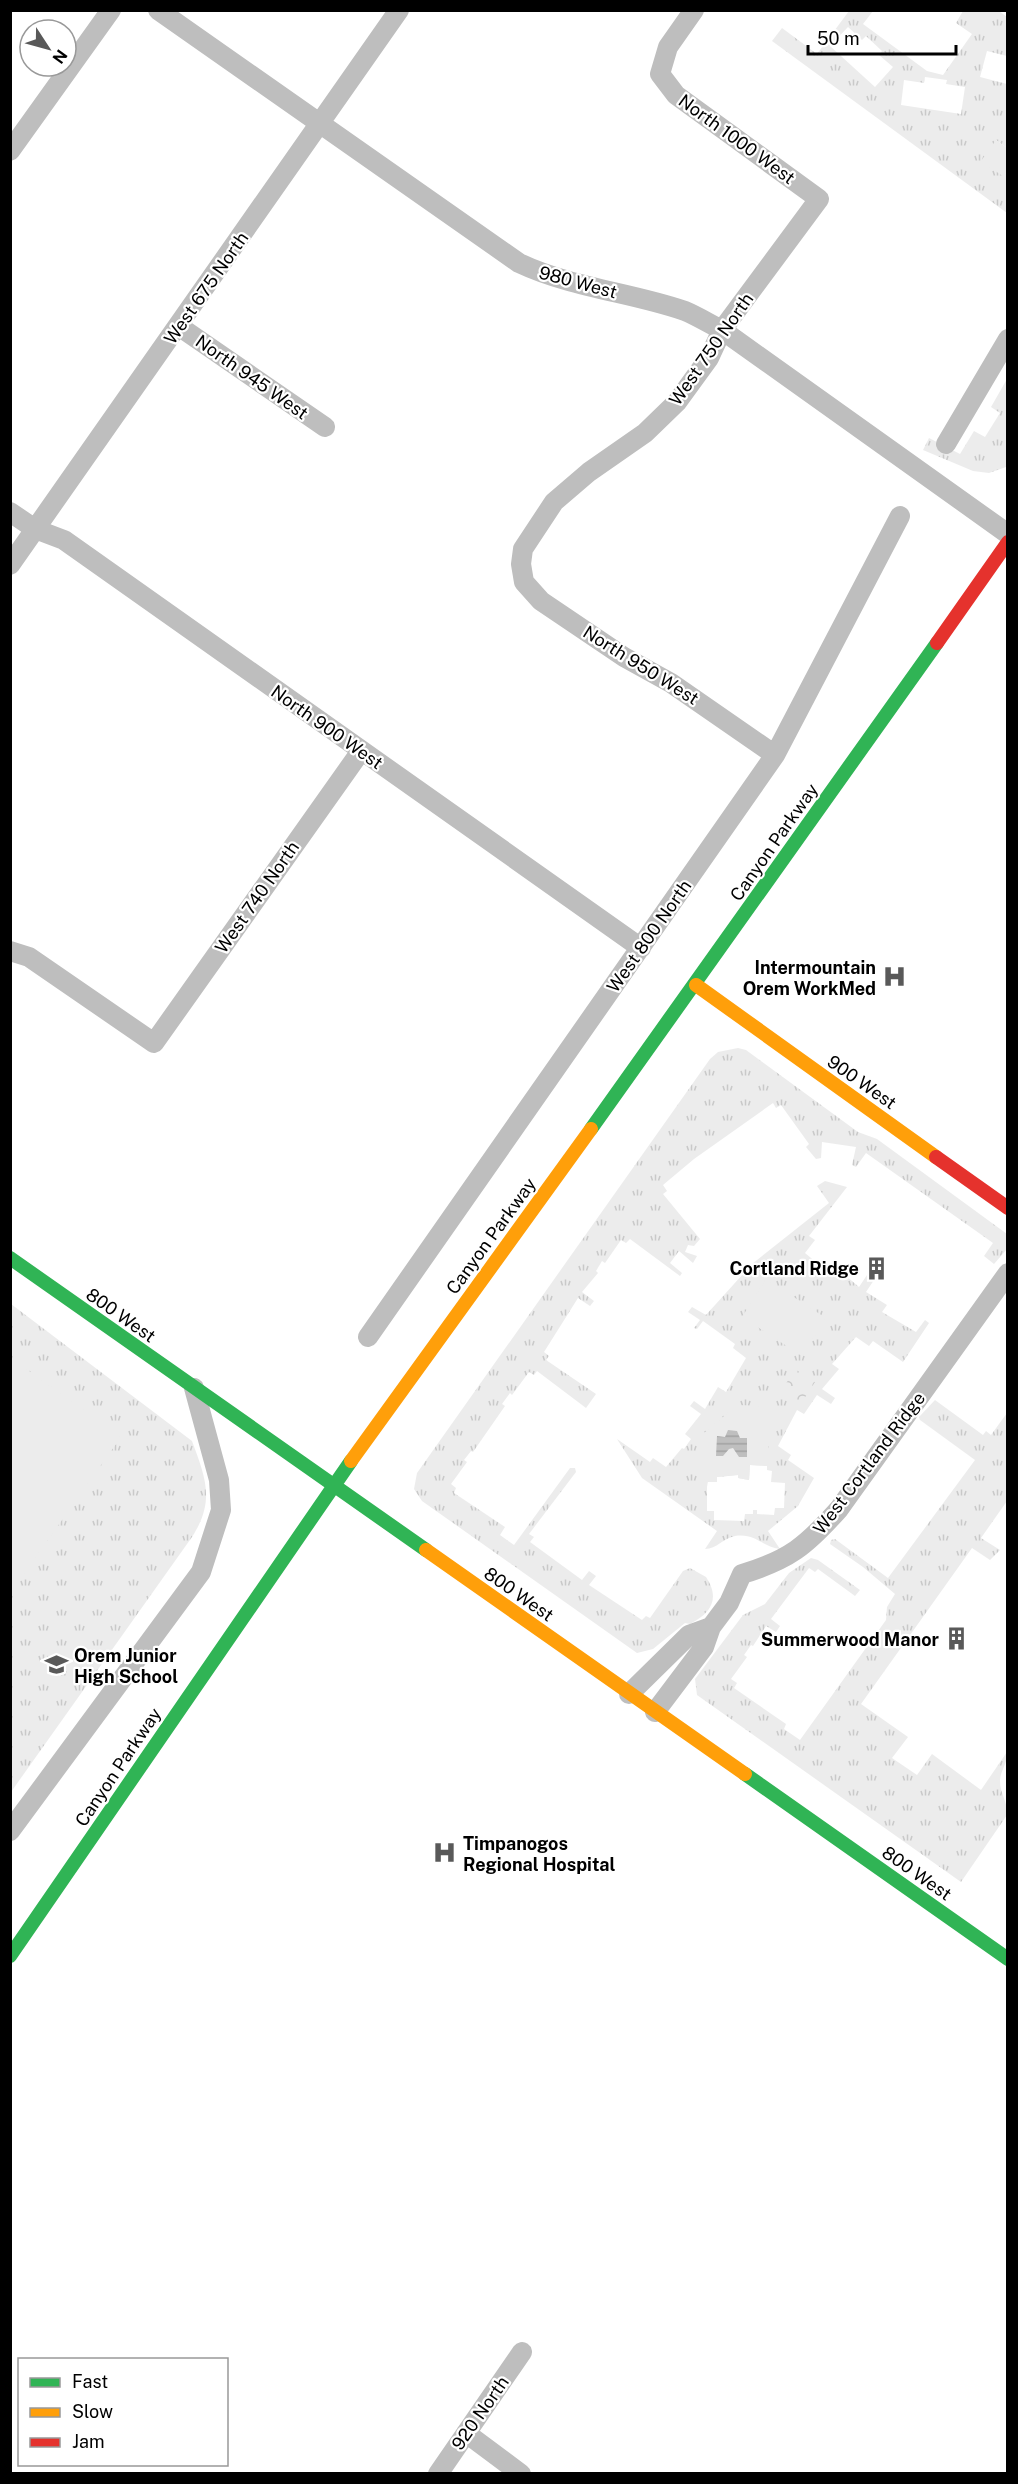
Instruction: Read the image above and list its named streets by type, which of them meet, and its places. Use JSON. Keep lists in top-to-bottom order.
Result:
{
  "streets": {
    "main road": ["Canyon Parkway", "900 West", "800 West"],
    "street": [
      "North 1000 West",
      "980 West",
      "West 675 North",
      "West 750 North",
      "North 945 West",
      "North 950 West",
      "North 900 West",
      "West 740 North",
      "West 800 North",
      "West Cortland Ridge",
      "920 North"
    ]
  },
  "crossings": [
    ["North 1000 West", "West 750 North"],
    ["980 West", "West 675 North"],
    ["980 West", "West 750 North"],
    ["West 675 North", "North 945 West"],
    ["West 675 North", "North 900 West"],
    ["West 750 North", "North 950 West"],
    ["North 950 West", "West 800 North"],
    ["North 900 West", "West 740 North"],
    ["North 900 West", "West 800 North"],
    ["Canyon Parkway", "900 West"],
    ["Canyon Parkway", "800 West"],
    ["800 West", "West Cortland Ridge"]
  ],
  "places": {
    "hospital": ["Intermountain Orem WorkMed", "Timpanogos Regional Hospital"],
    "building": ["Cortland Ridge", "Summerwood Manor"],
    "school or university": ["Orem Junior High School"]
  },
  "legend": ["Fast", "Slow", "Jam"],
  "scale_bar": "50 m",
  "north": "bottom right"
}
